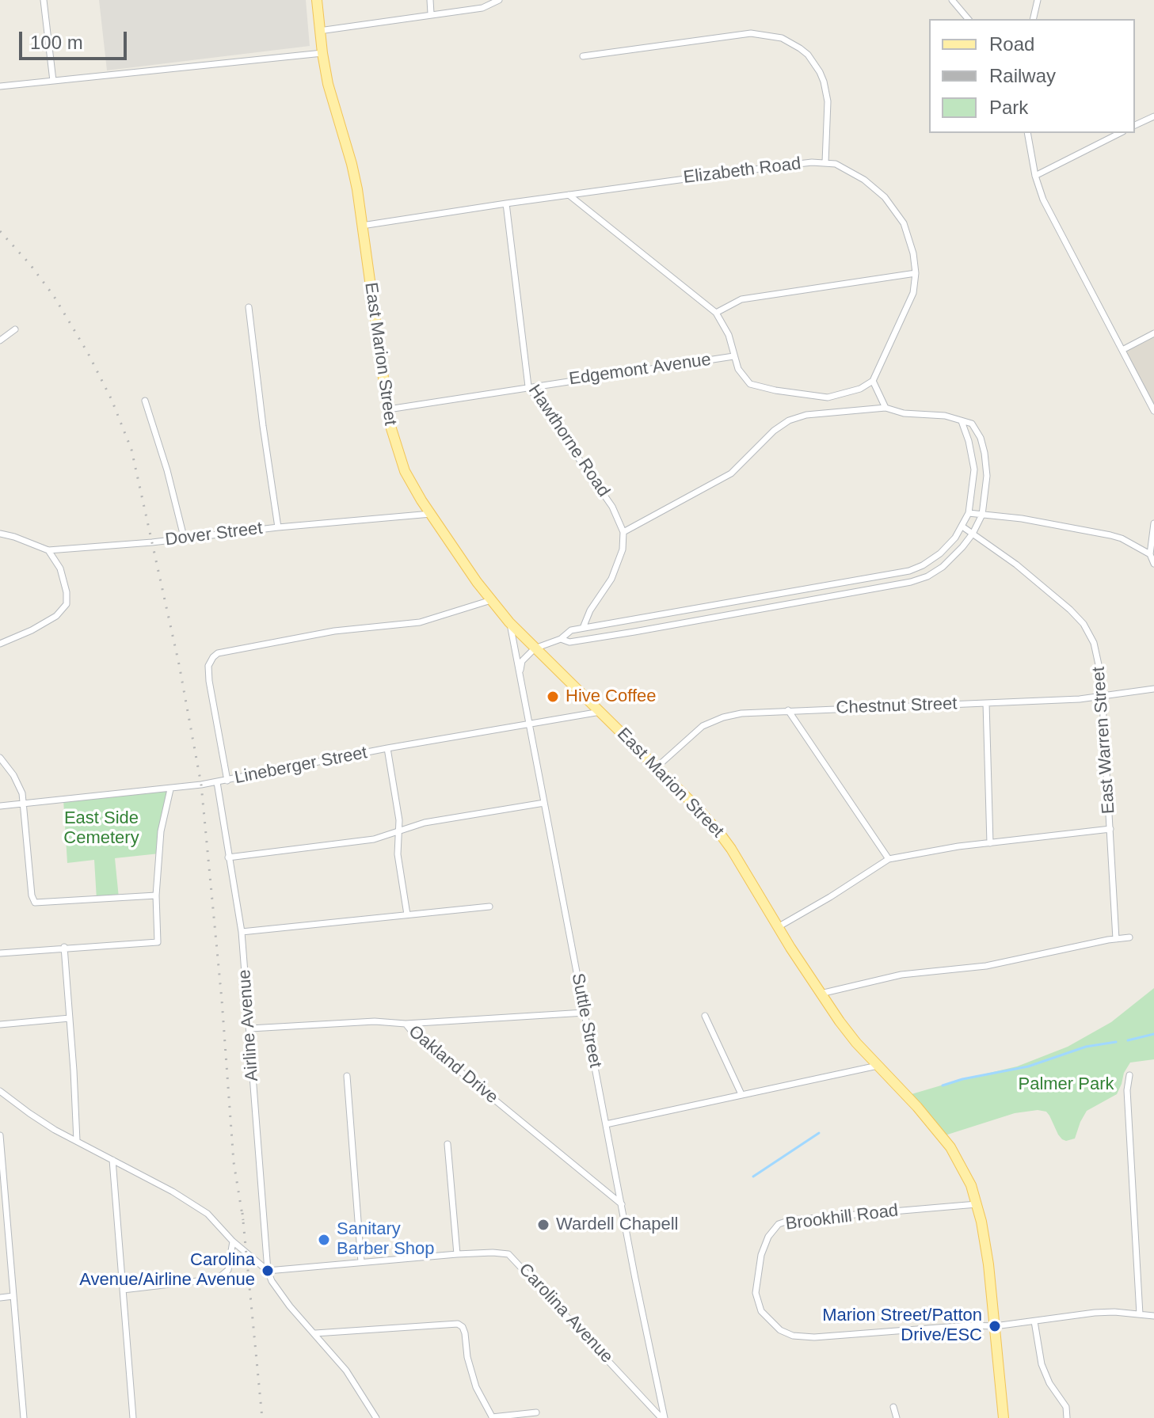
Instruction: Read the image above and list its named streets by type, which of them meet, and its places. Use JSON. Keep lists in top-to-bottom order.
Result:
{
  "streets": {
    "main road": ["East Marion Street"],
    "street": [
      "Elizabeth Road",
      "Edgemont Avenue",
      "Hawthorne Road",
      "Dover Street",
      "Chestnut Street",
      "East Warren Street",
      "Lineberger Street",
      "Suttle Street",
      "Airline Avenue",
      "Oakland Drive",
      "Brookhill Road",
      "Carolina Avenue"
    ]
  },
  "crossings": [
    ["Elizabeth Road", "East Marion Street"],
    ["Elizabeth Road", "Edgemont Avenue"],
    ["Elizabeth Road", "Hawthorne Road"],
    ["East Marion Street", "Edgemont Avenue"],
    ["East Marion Street", "Dover Street"],
    ["East Marion Street", "Chestnut Street"],
    ["East Marion Street", "Lineberger Street"],
    ["East Marion Street", "Suttle Street"],
    ["East Marion Street", "Brookhill Road"],
    ["Edgemont Avenue", "Hawthorne Road"],
    ["Chestnut Street", "East Warren Street"],
    ["Lineberger Street", "Suttle Street"],
    ["Lineberger Street", "Airline Avenue"],
    ["Suttle Street", "Oakland Drive"],
    ["Suttle Street", "Carolina Avenue"],
    ["Airline Avenue", "Oakland Drive"],
    ["Airline Avenue", "Carolina Avenue"]
  ],
  "parks": ["East Side Cemetery", "Palmer Park"],
  "places": [
    "Hive Coffee",
    "Wardell Chapell",
    "Sanitary Barber Shop",
    "Carolina Avenue/Airline Avenue",
    "Marion Street/Patton Drive/ESC"
  ],
  "legend": ["Road", "Railway", "Park"],
  "scale_bar": "100 m"
}
